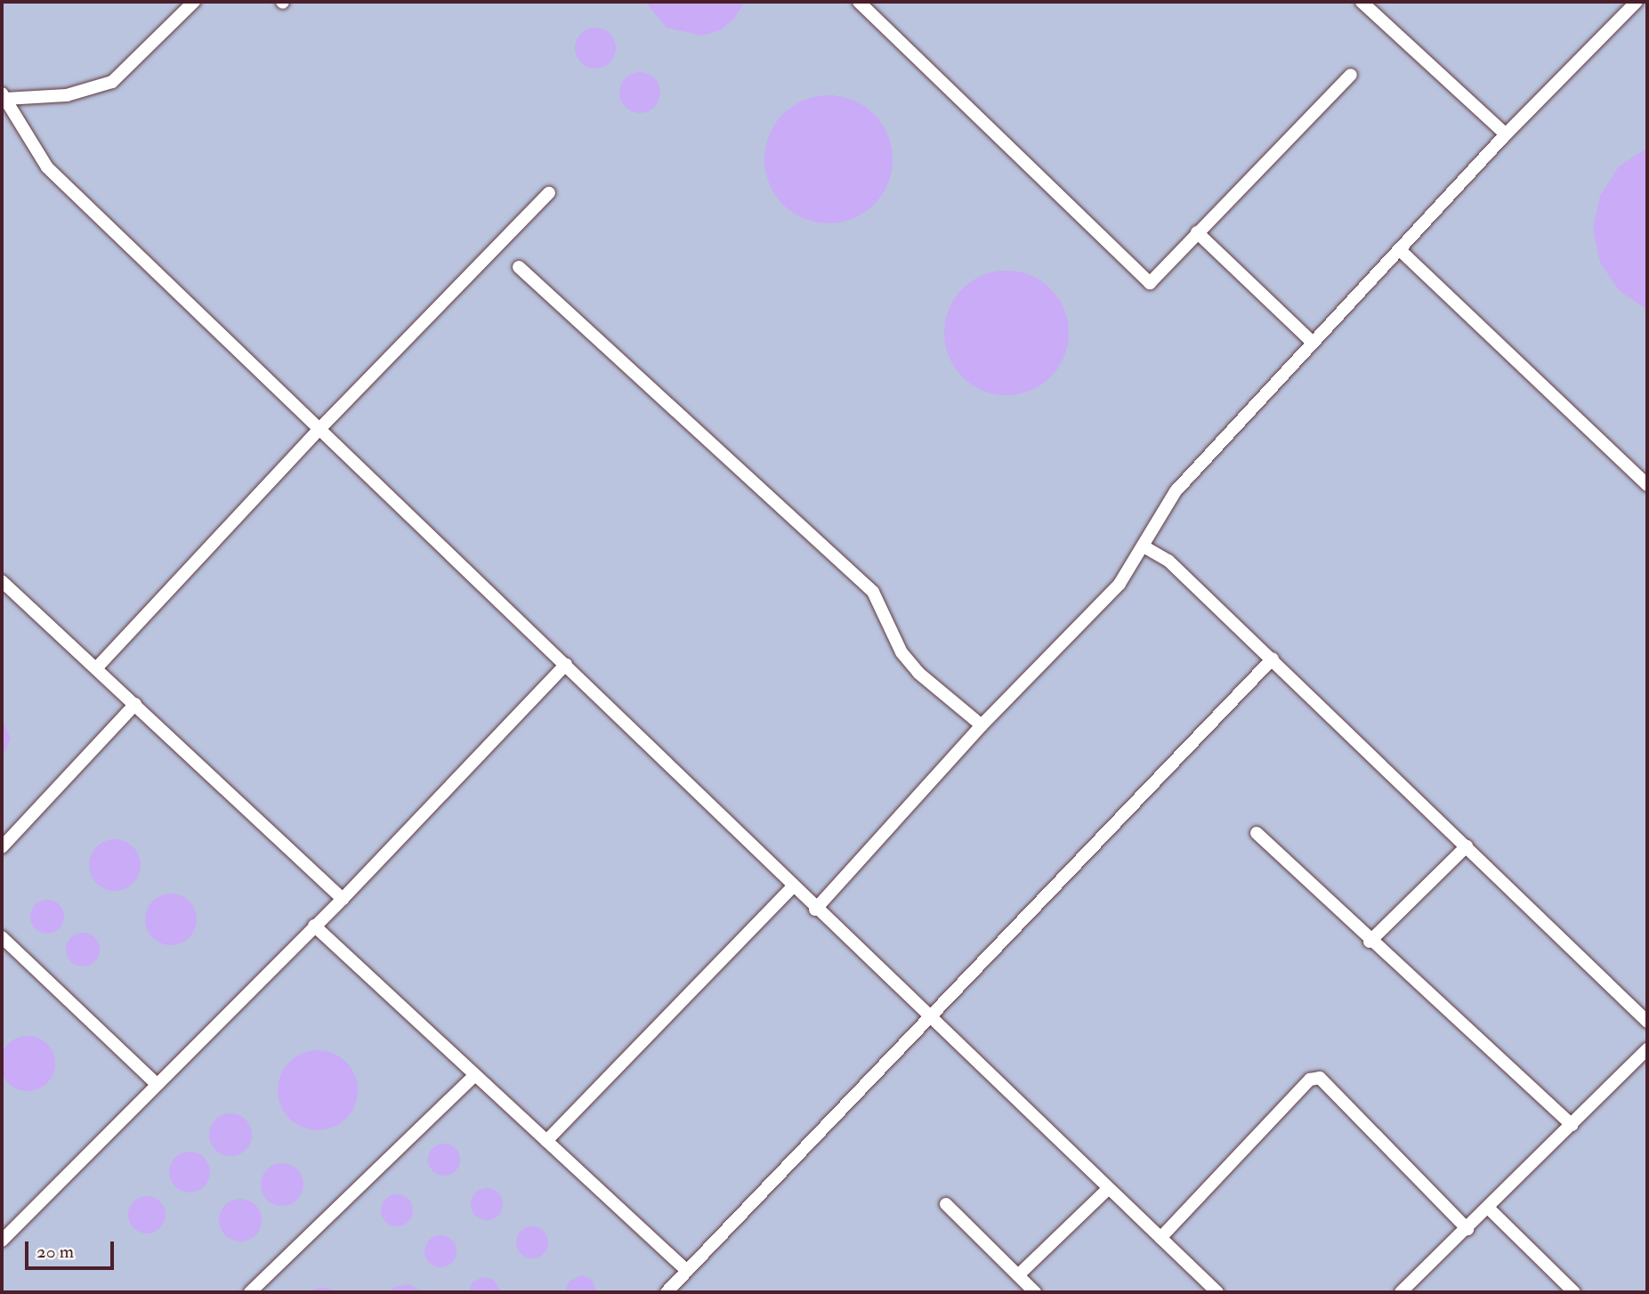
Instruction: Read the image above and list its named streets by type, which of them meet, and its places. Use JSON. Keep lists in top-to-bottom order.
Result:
{
  "scale_bar": "20 m"
}
